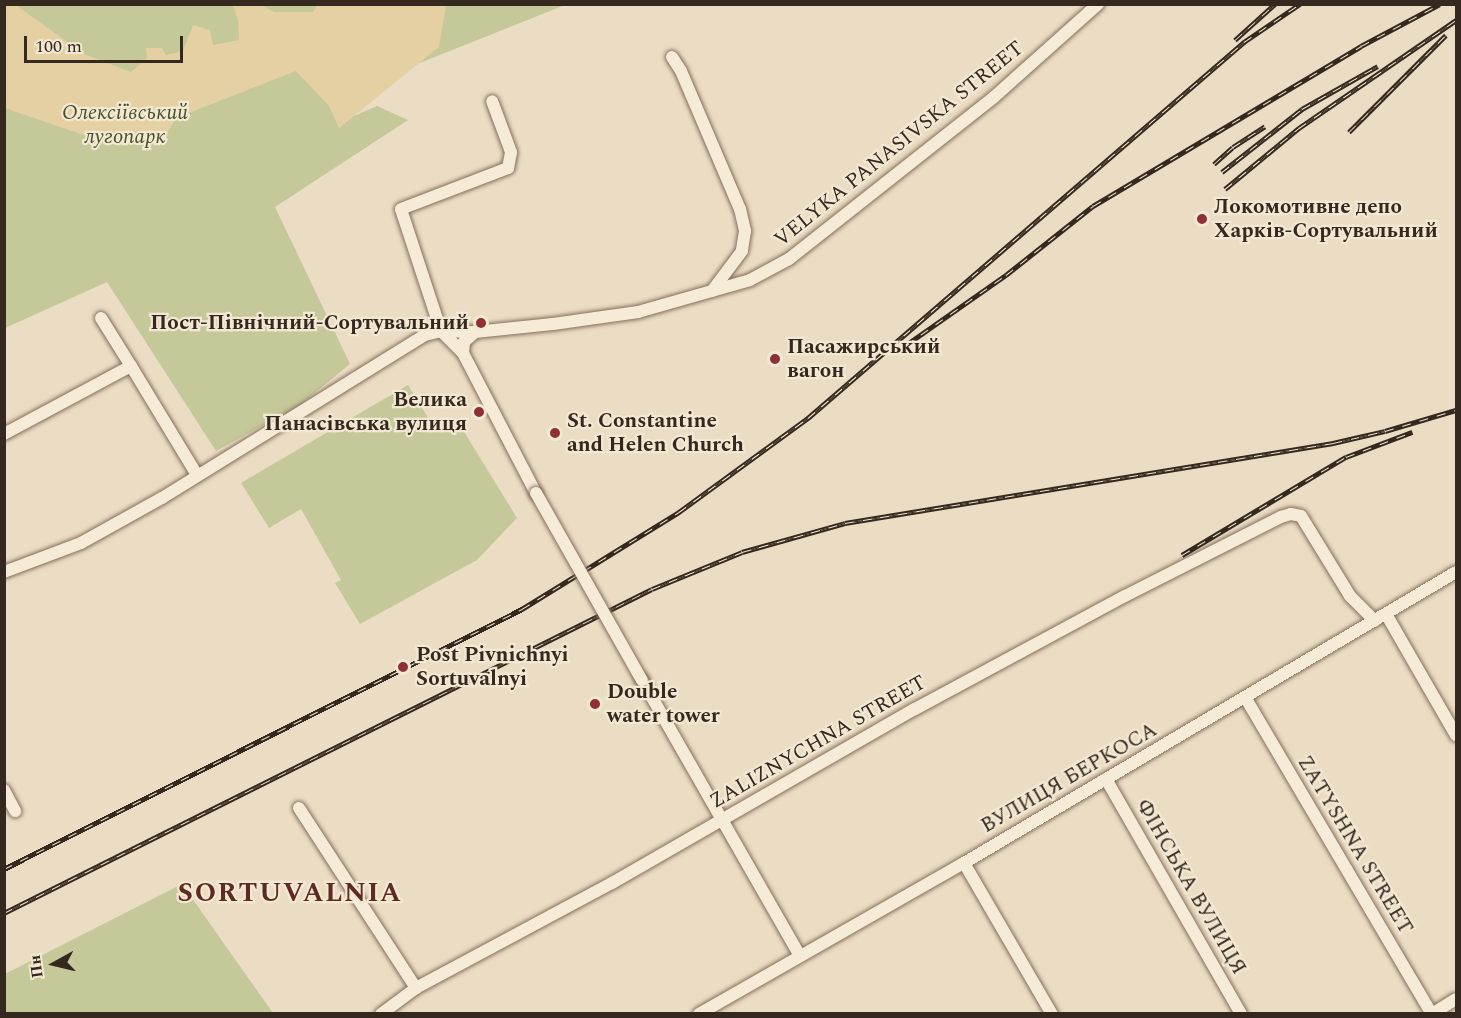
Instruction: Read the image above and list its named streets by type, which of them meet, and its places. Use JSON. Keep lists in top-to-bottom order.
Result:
{
  "streets": {
    "street": [
      "VELYKA PANASIVSKA STREET",
      "ZALIZNYCHNA STREET",
      "ВУЛИЦЯ БЕРКОСА",
      "ZATYSHNA STREET",
      "ФІНСЬКА ВУЛИЦЯ"
    ]
  },
  "crossings": [
    ["ZALIZNYCHNA STREET", "ВУЛИЦЯ БЕРКОСА"],
    ["ВУЛИЦЯ БЕРКОСА", "ZATYSHNA STREET"],
    ["ВУЛИЦЯ БЕРКОСА", "ФІНСЬКА ВУЛИЦЯ"]
  ],
  "districts": ["SORTUVALNIA"],
  "parks": ["Олексіївський лугопарк"],
  "places": [
    "Локомотивне депо Харків-Сортувальний",
    "Пост-Північний-Сортувальний",
    "Пасажирський вагон",
    "Велика Панасівська вулиця",
    "St. Constantine and Helen Church",
    "Post Pivnichnyi Sortuvalnyi",
    "Double water tower"
  ],
  "scale_bar": "100 m",
  "north": "left"
}
